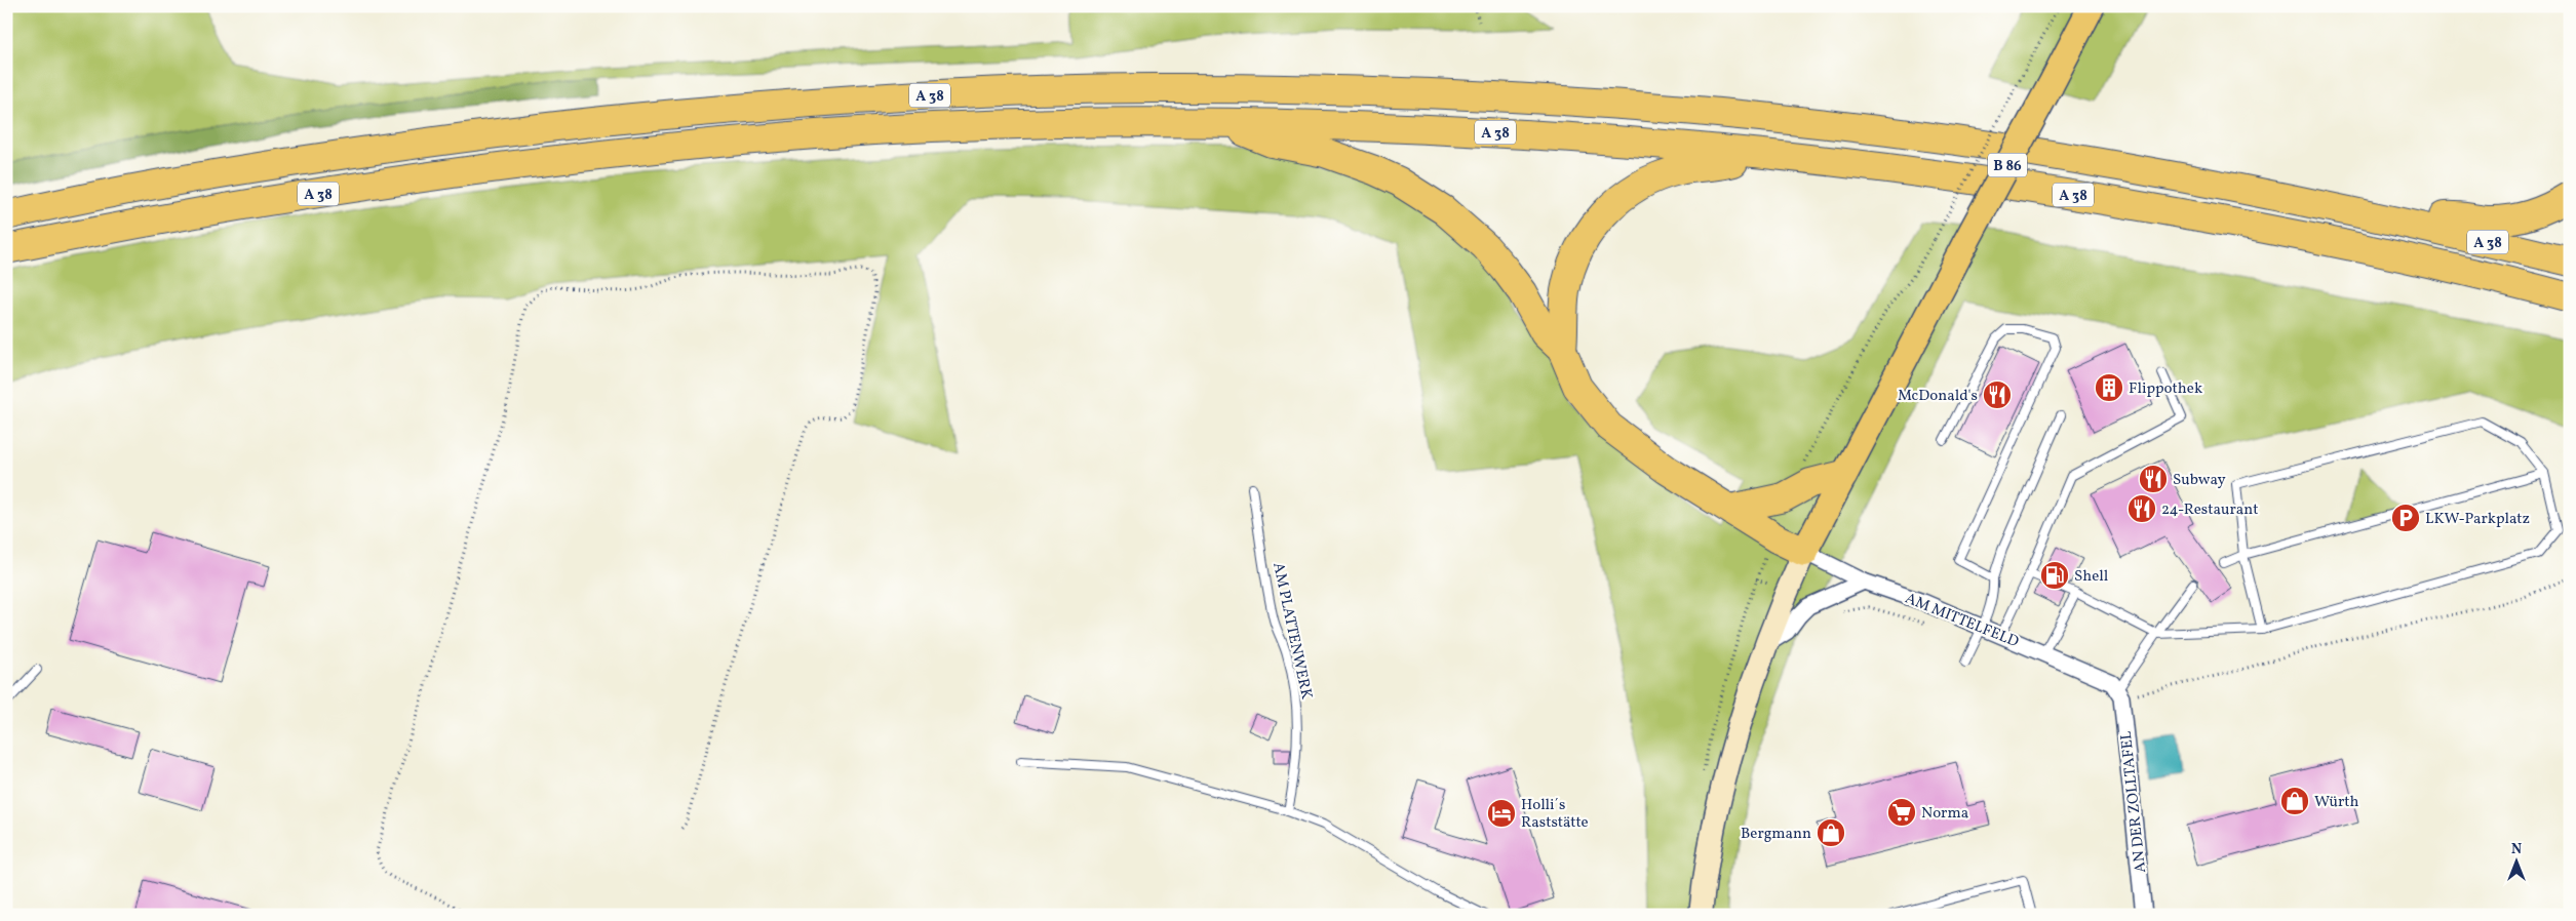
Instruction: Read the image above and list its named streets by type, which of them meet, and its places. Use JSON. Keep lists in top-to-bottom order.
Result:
{
  "streets": {
    "highway": ["A 38"],
    "main road": ["B 86"],
    "street": ["AM MITTELFELD", "AN DER ZOLLTAFEL"],
    "lane": ["AM PLATTENWERK"]
  },
  "crossings": [
    ["B 86", "AM MITTELFELD"],
    ["AM MITTELFELD", "AN DER ZOLLTAFEL"]
  ],
  "places": {
    "building": ["Flippothek"],
    "restaurant": ["McDonald's", "Subway", "24-Restaurant"],
    "parking": ["LKW-Parkplatz"],
    "fuel station": ["Shell"],
    "shop": ["Würth", "Bergmann"],
    "supermarket": ["Norma"],
    "hotel": ["Holli´s Raststätte"]
  },
  "north": "top"
}
